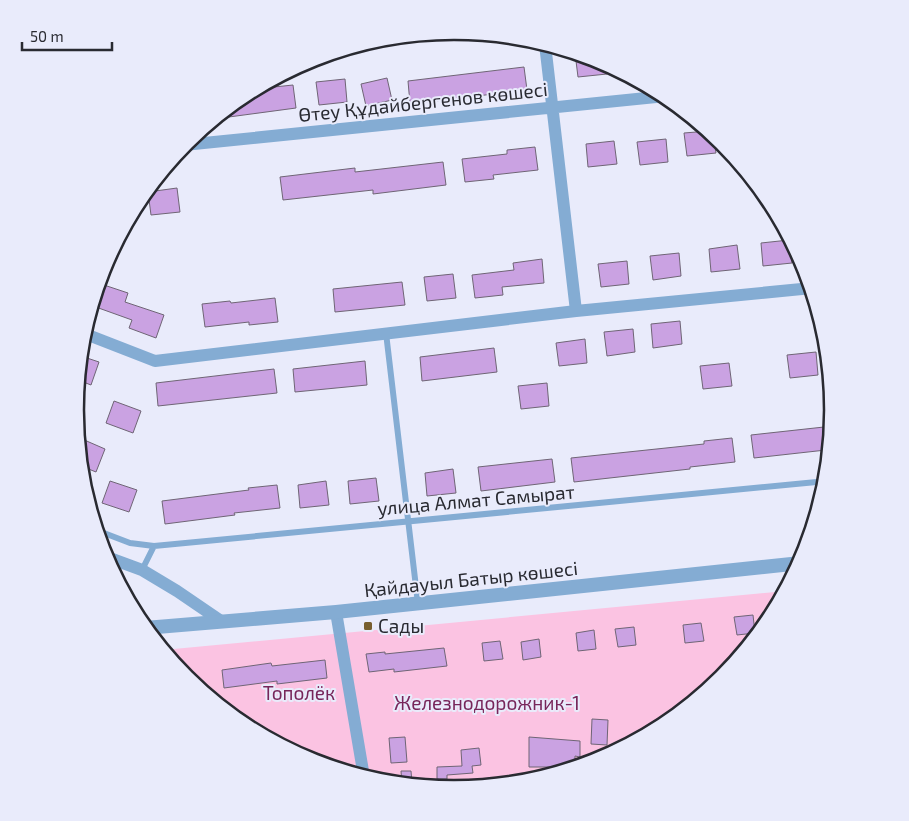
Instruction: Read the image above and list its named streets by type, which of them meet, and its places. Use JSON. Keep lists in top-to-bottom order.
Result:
{
  "streets": {
    "street": ["Өтеу Құдайбергенов көшесі", "Қайдауыл Батыр көшесі"],
    "lane": ["улица Алмат Самырат"]
  },
  "parks": ["Тополёк", "Железнодорожник-1"],
  "places": {
    "transit": ["Сады"]
  },
  "scale_bar": "50 m"
}
